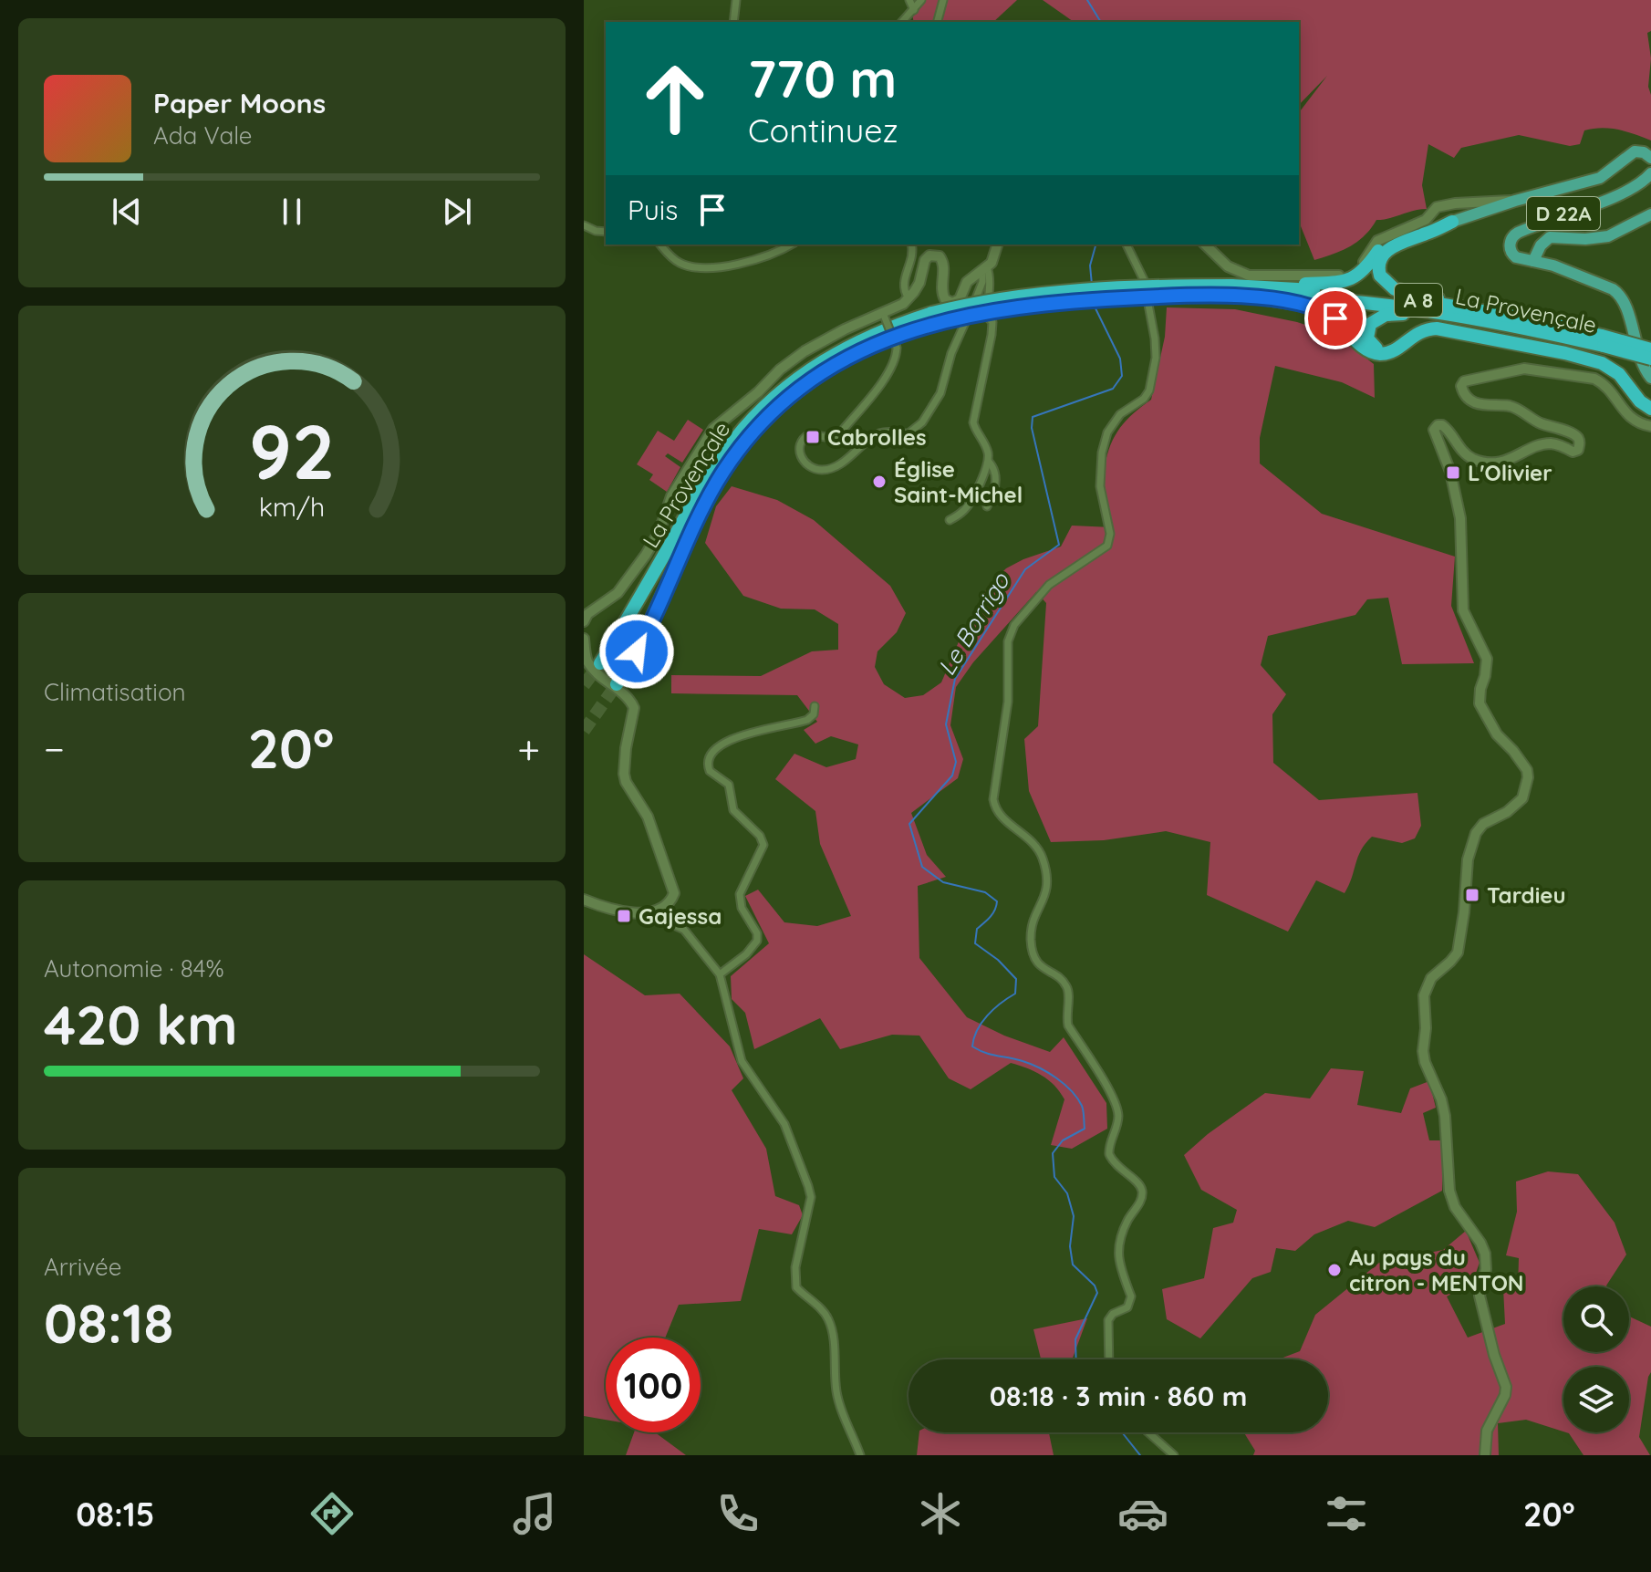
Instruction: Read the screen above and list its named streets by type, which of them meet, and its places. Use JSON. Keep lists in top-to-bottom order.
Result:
{
  "streets": {
    "highway": ["A 8", "La Provençale"],
    "main road": ["D 22A"]
  },
  "water": ["Le Borrigo"],
  "places": {
    "transit": [
      "Cabrolles",
      "L'Olivier",
      "Tardieu",
      "Gajessa"
    ],
    "other": ["Église Saint-Michel", "Au pays du citron - MENTON"]
  },
  "page": {
    "turn": ["770 m", "Continuez"],
    "song": ["Paper Moons", "Ada Vale"],
    "then": "Puis",
    "tile": [
      "Climatisation",
      ["Autonomie · 84%", "420 km"],
      ["Arrivée", "08:18"]
    ],
    "heat": ["−", "20°", "+"],
    "limit": "100",
    "trip": "08:18 · 3 min · 860 m",
    "tabs": ["08:15", "20°"],
    "gauge": ["92", "km/h"]
  }
}
